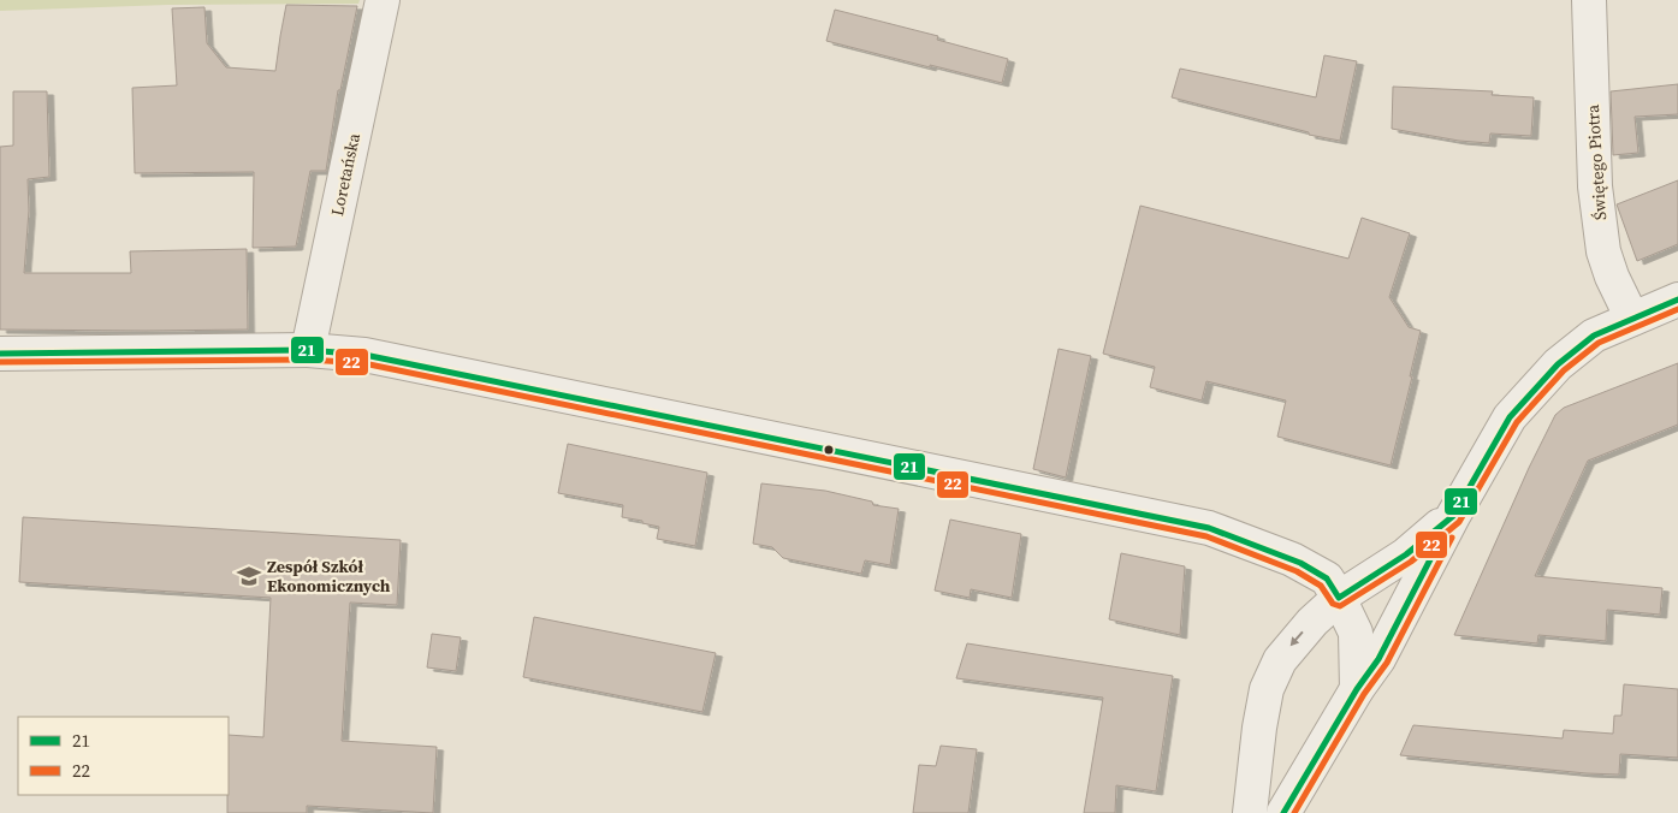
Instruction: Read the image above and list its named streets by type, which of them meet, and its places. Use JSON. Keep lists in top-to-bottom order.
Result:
{
  "streets": {
    "street": ["Świętego Piotra", "Loretańska"]
  },
  "places": {
    "school or university": ["Zespół Szkół Ekonomicznych"]
  },
  "lines": ["transit line 21", "transit line 22"],
  "legend": ["21", "22"]
}
